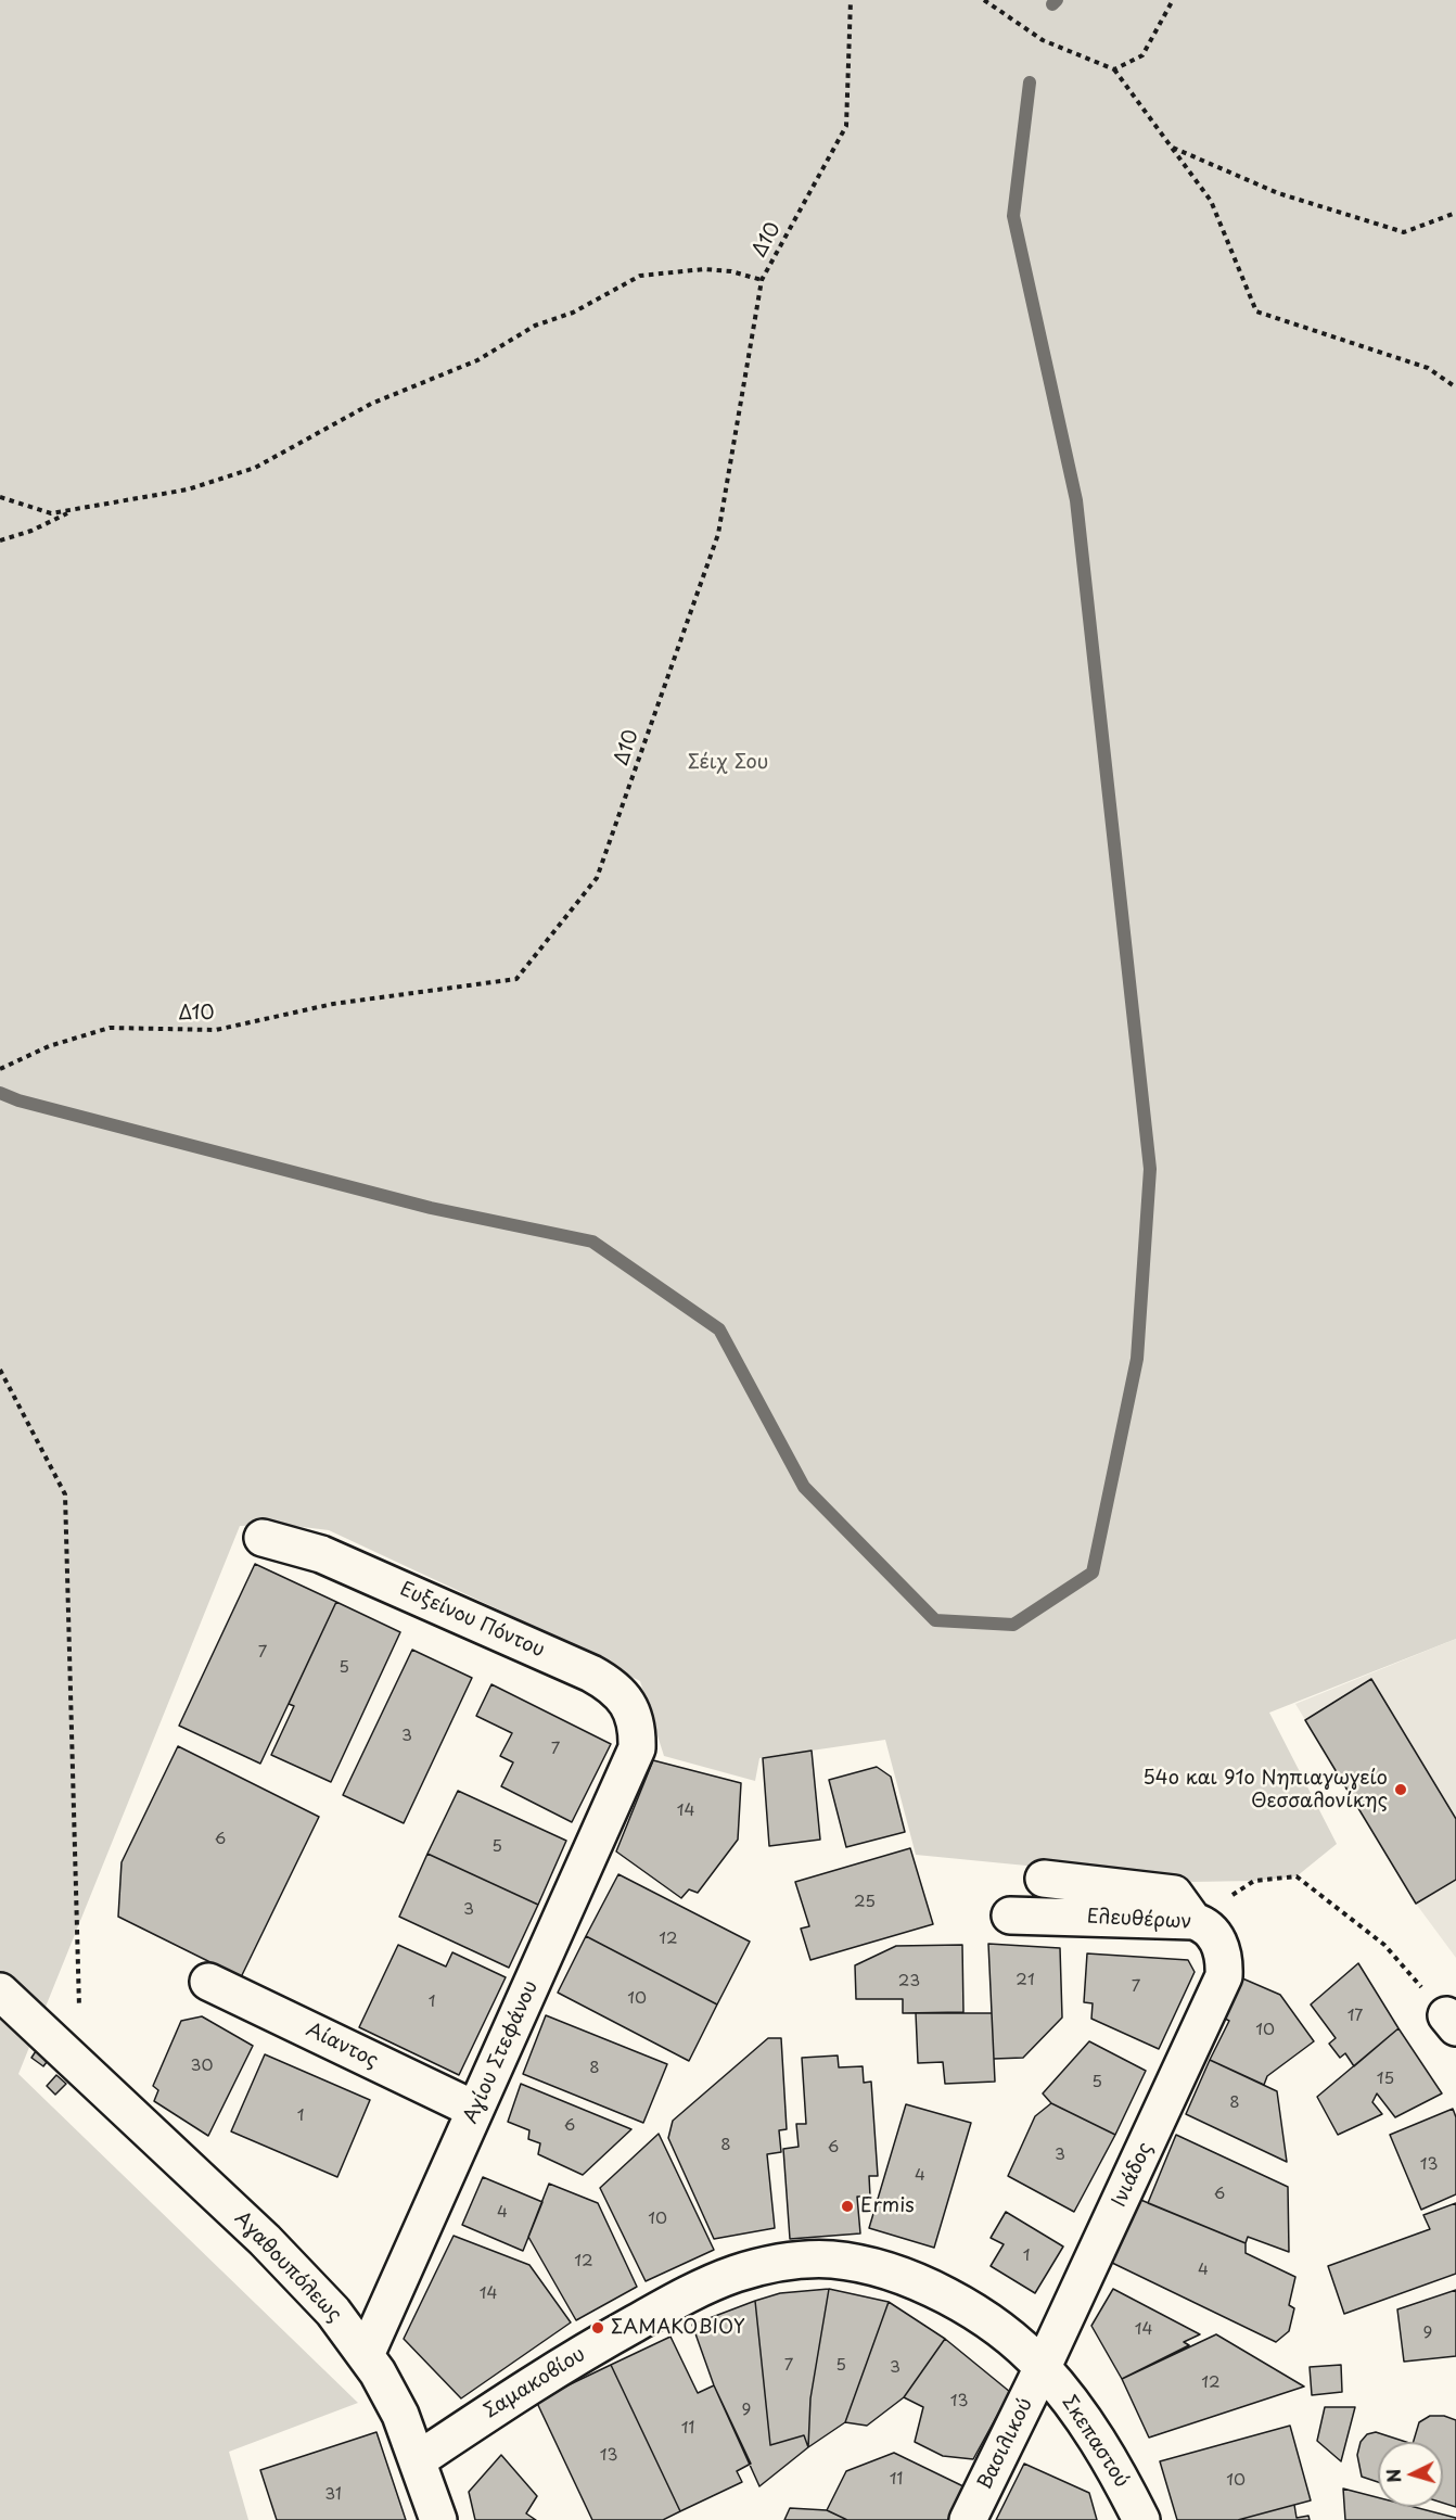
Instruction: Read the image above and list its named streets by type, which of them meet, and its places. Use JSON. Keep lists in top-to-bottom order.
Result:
{
  "streets": {
    "street": [
      "Ευξείνου Πόντου",
      "Ελευθέρων",
      "Αίαντος",
      "Αγίου Στεφάνου",
      "Ινιάδος",
      "Αγαθουπόλεως",
      "Σαμακοβίου",
      "Σκεπαστού",
      "Βασιλικού"
    ],
    "path": ["Δ10"]
  },
  "crossings": [
    ["Ευξείνου Πόντου", "Αγίου Στεφάνου"],
    ["Ελευθέρων", "Ινιάδος"],
    ["Αίαντος", "Αγίου Στεφάνου"],
    ["Αγίου Στεφάνου", "Αγαθουπόλεως"],
    ["Ινιάδος", "Σαμακοβίου"],
    ["Ινιάδος", "Σκεπαστού"],
    ["Ινιάδος", "Βασιλικού"],
    ["Αγαθουπόλεως", "Σαμακοβίου"],
    ["Σαμακοβίου", "Σκεπαστού"],
    ["Σαμακοβίου", "Βασιλικού"],
    ["Σκεπαστού", "Βασιλικού"]
  ],
  "parks": ["Σέιχ Σου"],
  "places": ["54ο και 91ο Νηπιαγωγείο Θεσσαλονίκης", "Ermis", "ΣΑΜΑΚΟΒΙΟΥ"],
  "house_numbers": [
    "7",
    "5",
    "3",
    "7",
    "14",
    "6",
    "5",
    "25",
    "3",
    "12",
    "21",
    "23",
    "7",
    "10",
    "1",
    "17",
    "10",
    "30",
    "8",
    "15",
    "5",
    "8",
    "1",
    "6",
    "8",
    "6",
    "3",
    "13",
    "4",
    "6",
    "4",
    "10",
    "1",
    "12",
    "4",
    "14",
    "14",
    "9",
    "7",
    "5",
    "3",
    "12",
    "13",
    "9",
    "11",
    "13",
    "11",
    "10",
    "31"
  ],
  "north": "left"
}
